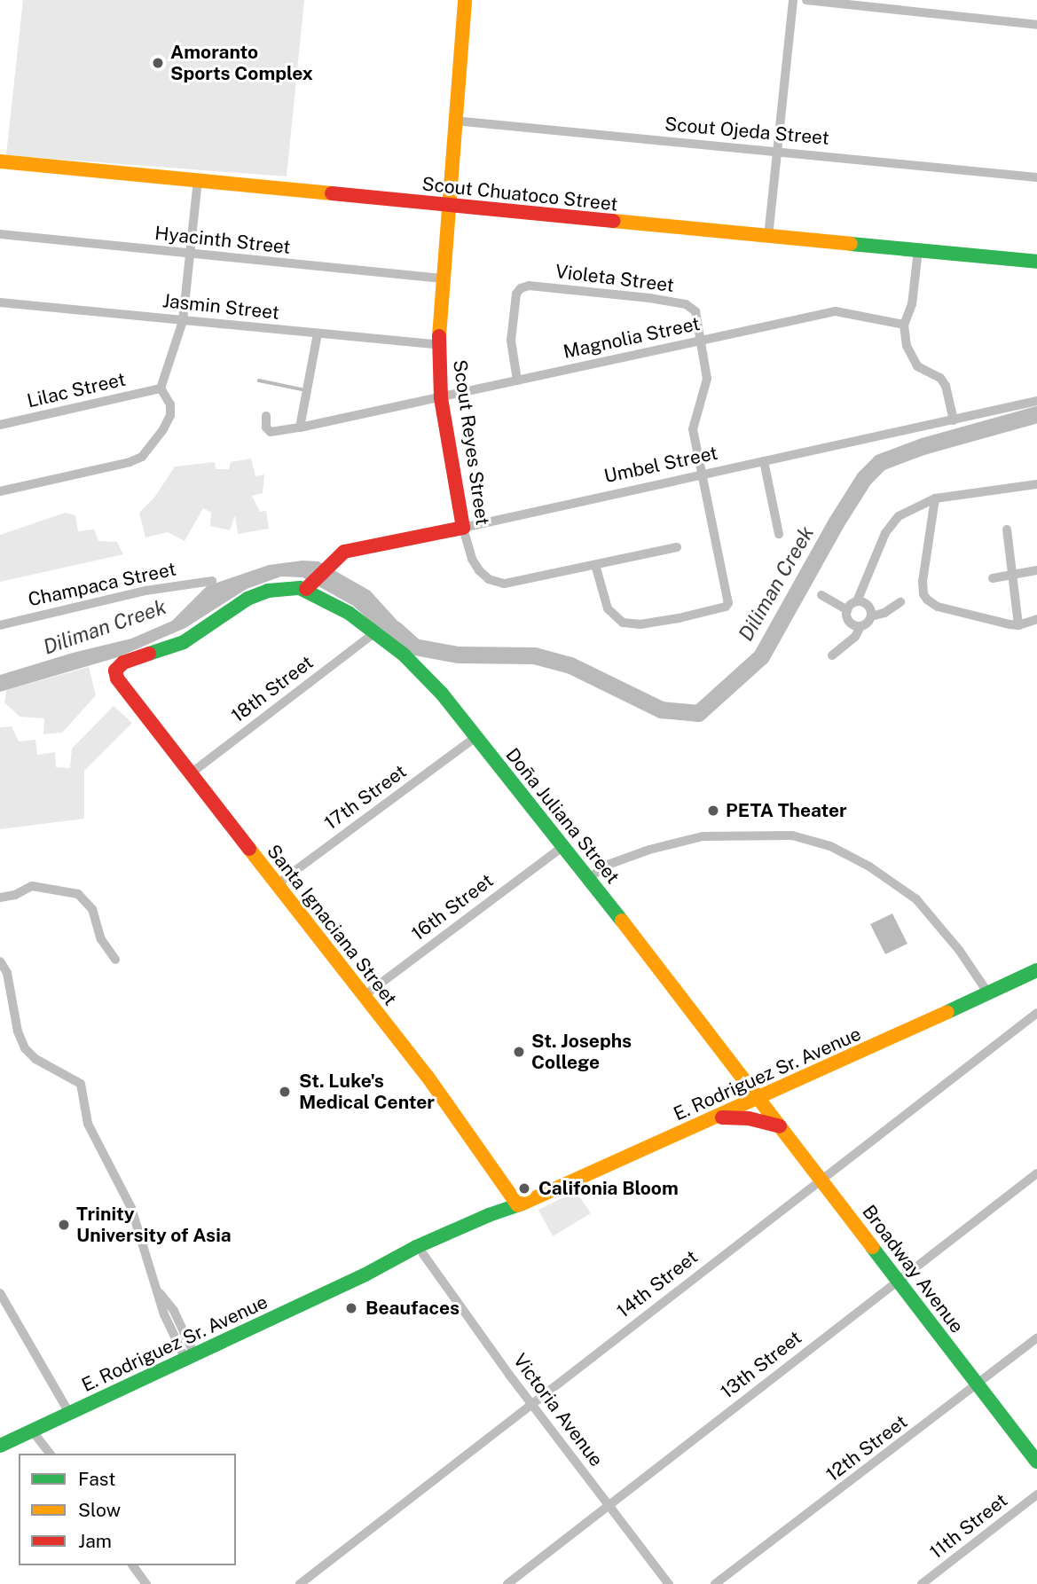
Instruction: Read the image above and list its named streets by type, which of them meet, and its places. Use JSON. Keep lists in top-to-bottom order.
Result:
{
  "streets": {
    "street": [
      "Scout Ojeda Street",
      "Scout Chuatoco Street",
      "Hyacinth Street",
      "Violeta Street",
      "Jasmin Street",
      "Magnolia Street",
      "Lilac Street",
      "Scout Reyes Street",
      "Umbel Street",
      "Champaca Street",
      "18th Street",
      "17th Street",
      "Doña Juliana Street",
      "16th Street",
      "Santa Ignaciana Street",
      "E. Rodriguez Sr. Avenue",
      "Broadway Avenue",
      "14th Street",
      "13th Street",
      "Victoria Avenue",
      "12th Street",
      "11th Street"
    ]
  },
  "crossings": [
    ["Scout Ojeda Street", "Scout Reyes Street"],
    ["Scout Chuatoco Street", "Scout Reyes Street"],
    ["Hyacinth Street", "Scout Reyes Street"],
    ["Violeta Street", "Magnolia Street"],
    ["Violeta Street", "Scout Reyes Street"],
    ["Violeta Street", "Umbel Street"],
    ["Jasmin Street", "Scout Reyes Street"],
    ["Magnolia Street", "Scout Reyes Street"],
    ["Scout Reyes Street", "Umbel Street"],
    ["Umbel Street", "Doña Juliana Street"],
    ["Umbel Street", "Santa Ignaciana Street"],
    ["18th Street", "Doña Juliana Street"],
    ["18th Street", "Santa Ignaciana Street"],
    ["17th Street", "Doña Juliana Street"],
    ["17th Street", "Santa Ignaciana Street"],
    ["Doña Juliana Street", "16th Street"],
    ["Doña Juliana Street", "Santa Ignaciana Street"],
    ["Doña Juliana Street", "E. Rodriguez Sr. Avenue"],
    ["Doña Juliana Street", "Broadway Avenue"],
    ["16th Street", "Santa Ignaciana Street"],
    ["Santa Ignaciana Street", "E. Rodriguez Sr. Avenue"],
    ["E. Rodriguez Sr. Avenue", "Broadway Avenue"],
    ["E. Rodriguez Sr. Avenue", "Victoria Avenue"],
    ["Broadway Avenue", "14th Street"],
    ["Broadway Avenue", "13th Street"],
    ["Broadway Avenue", "12th Street"],
    ["14th Street", "Victoria Avenue"],
    ["13th Street", "Victoria Avenue"]
  ],
  "water": ["Diliman Creek"],
  "places": [
    "Amoranto Sports Complex",
    "PETA Theater",
    "St. Josephs College",
    "St. Luke's Medical Center",
    "Califonia Bloom",
    "Trinity University of Asia",
    "Beaufaces"
  ],
  "legend": ["Fast", "Slow", "Jam"]
}
